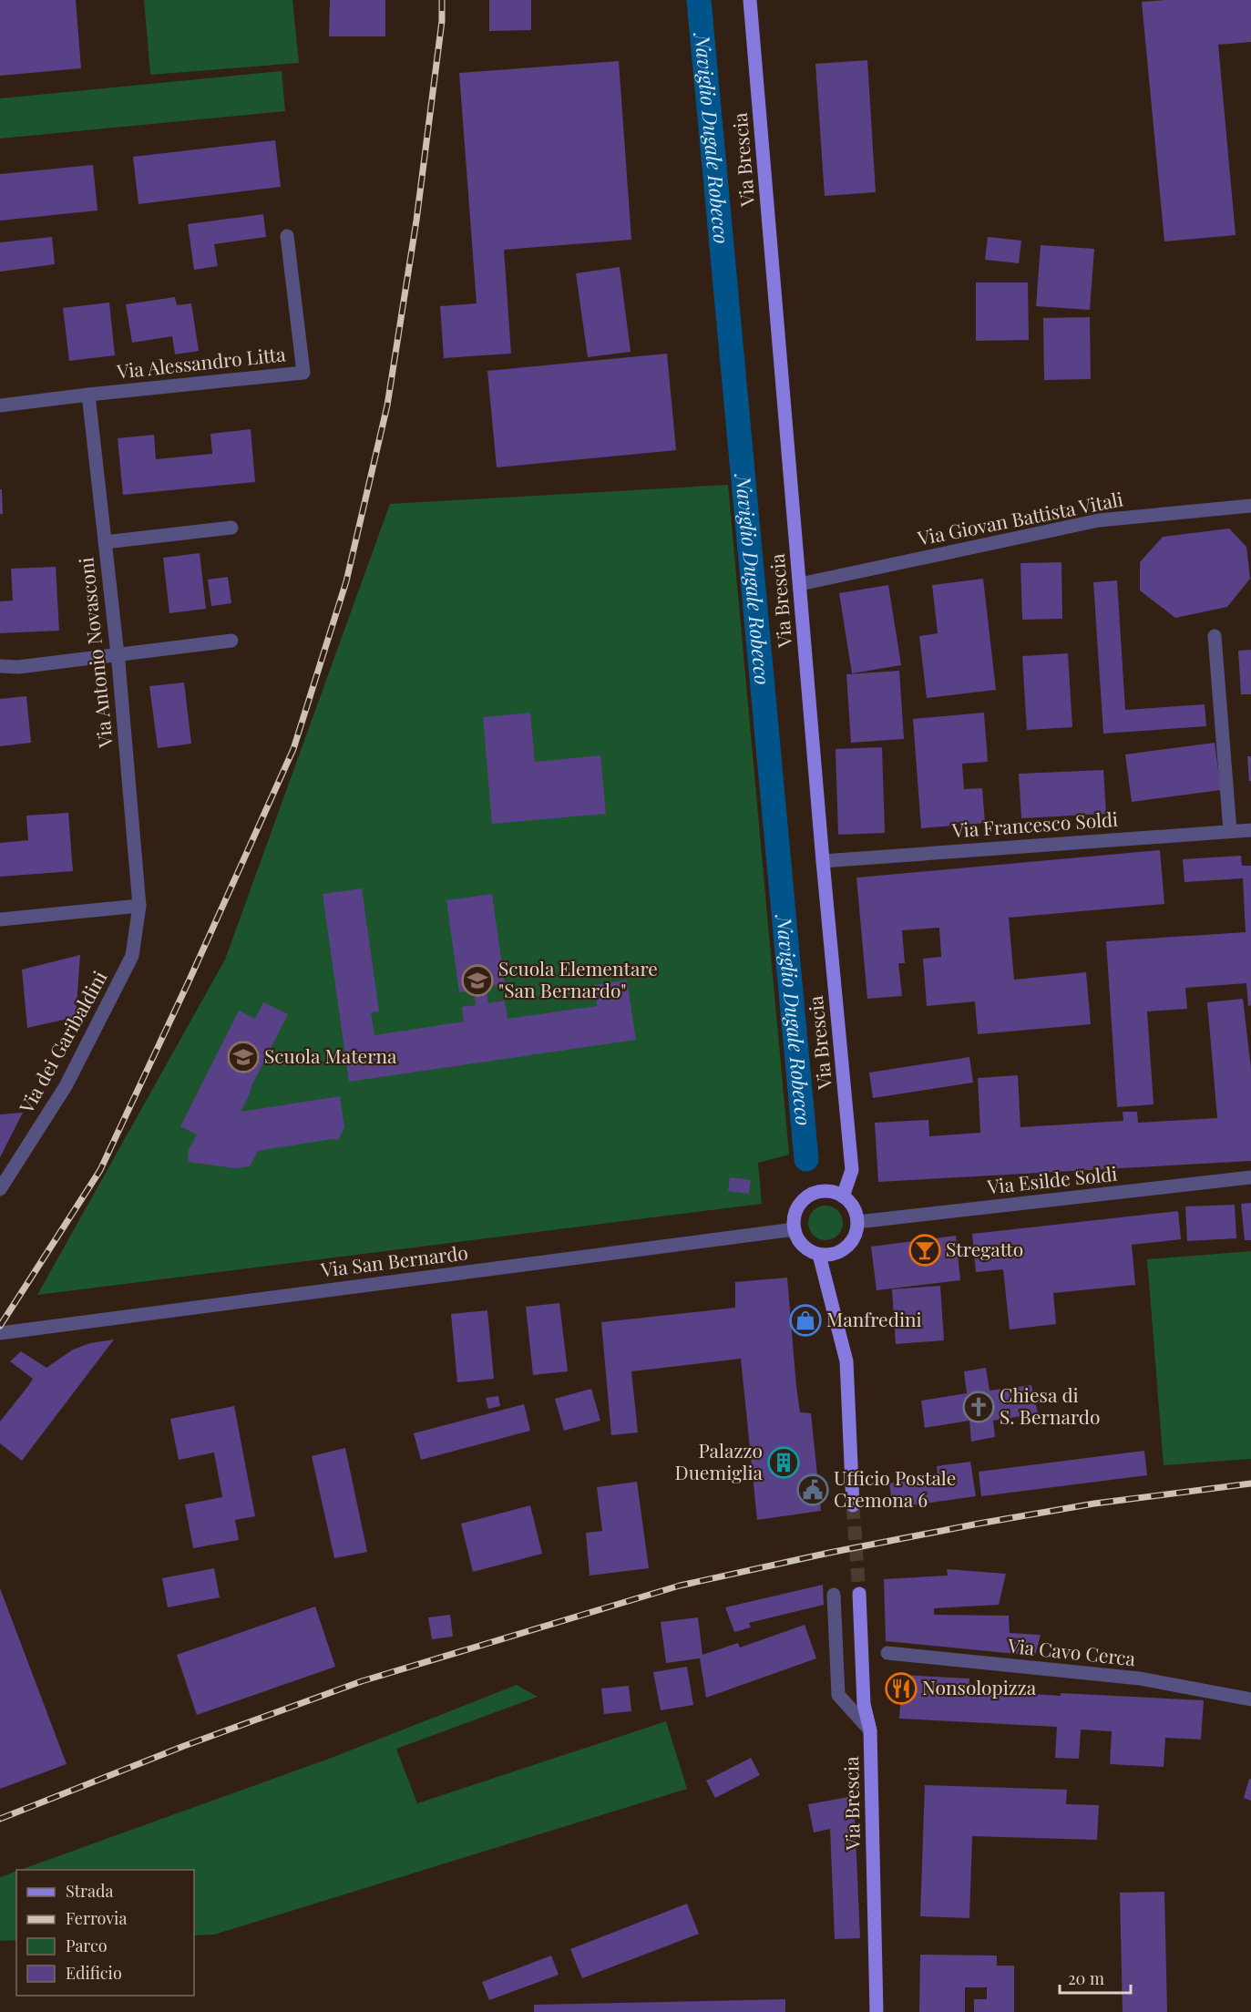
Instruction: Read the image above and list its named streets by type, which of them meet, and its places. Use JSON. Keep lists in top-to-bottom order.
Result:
{
  "streets": {
    "main road": ["Via Brescia"],
    "street": [
      "Via Alessandro Litta",
      "Via Giovan Battista Vitali",
      "Via Antonio Novasconi",
      "Via Francesco Soldi",
      "Via dei Garibaldini",
      "Via Esilde Soldi",
      "Via San Bernardo",
      "Via Cavo Cerca"
    ]
  },
  "crossings": [
    ["Via Brescia", "Via Giovan Battista Vitali"],
    ["Via Brescia", "Via Francesco Soldi"],
    ["Via Brescia", "Via Esilde Soldi"],
    ["Via Brescia", "Via San Bernardo"],
    ["Via Alessandro Litta", "Via Antonio Novasconi"],
    ["Via Antonio Novasconi", "Via dei Garibaldini"],
    ["Via Esilde Soldi", "Via San Bernardo"]
  ],
  "water": ["Naviglio Dugale Robecco"],
  "places": {
    "school or university": ["Scuola Elementare \"San Bernardo\"", "Scuola Materna"],
    "bar": ["Stregatto"],
    "shop": ["Manfredini"],
    "church": ["Chiesa di S. Bernardo"],
    "building": ["Palazzo Duemiglia"],
    "public building": ["Ufficio Postale Cremona 6"],
    "restaurant": ["Nonsolopizza"]
  },
  "legend": [
    "Strada",
    "Ferrovia",
    "Parco",
    "Edificio"
  ],
  "scale_bar": "20 m"
}
